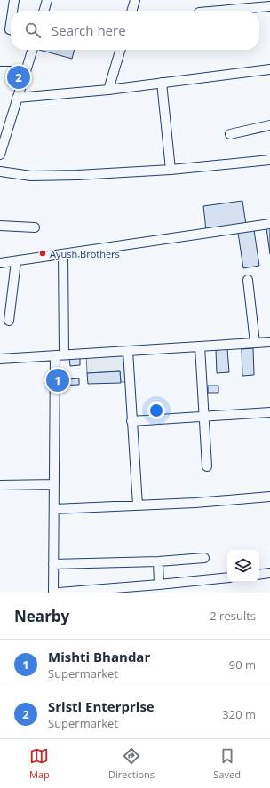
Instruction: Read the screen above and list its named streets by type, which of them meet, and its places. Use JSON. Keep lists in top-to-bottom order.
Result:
{
  "places": ["Ayush Brothers"],
  "page": {
    "search": "Search here",
    "pins": ["2", "1"],
    "heading": ["Nearby", "2 results"],
    "list": [
      {
        "mark": "1",
        "name": "Mishti Bhandar",
        "note": "Supermarket",
        "value": "90 m"
      },
      {
        "mark": "2",
        "name": "Sristi Enterprise",
        "note": "Supermarket",
        "value": "320 m"
      }
    ],
    "nav": ["Map", "Directions", "Saved"]
  }
}
